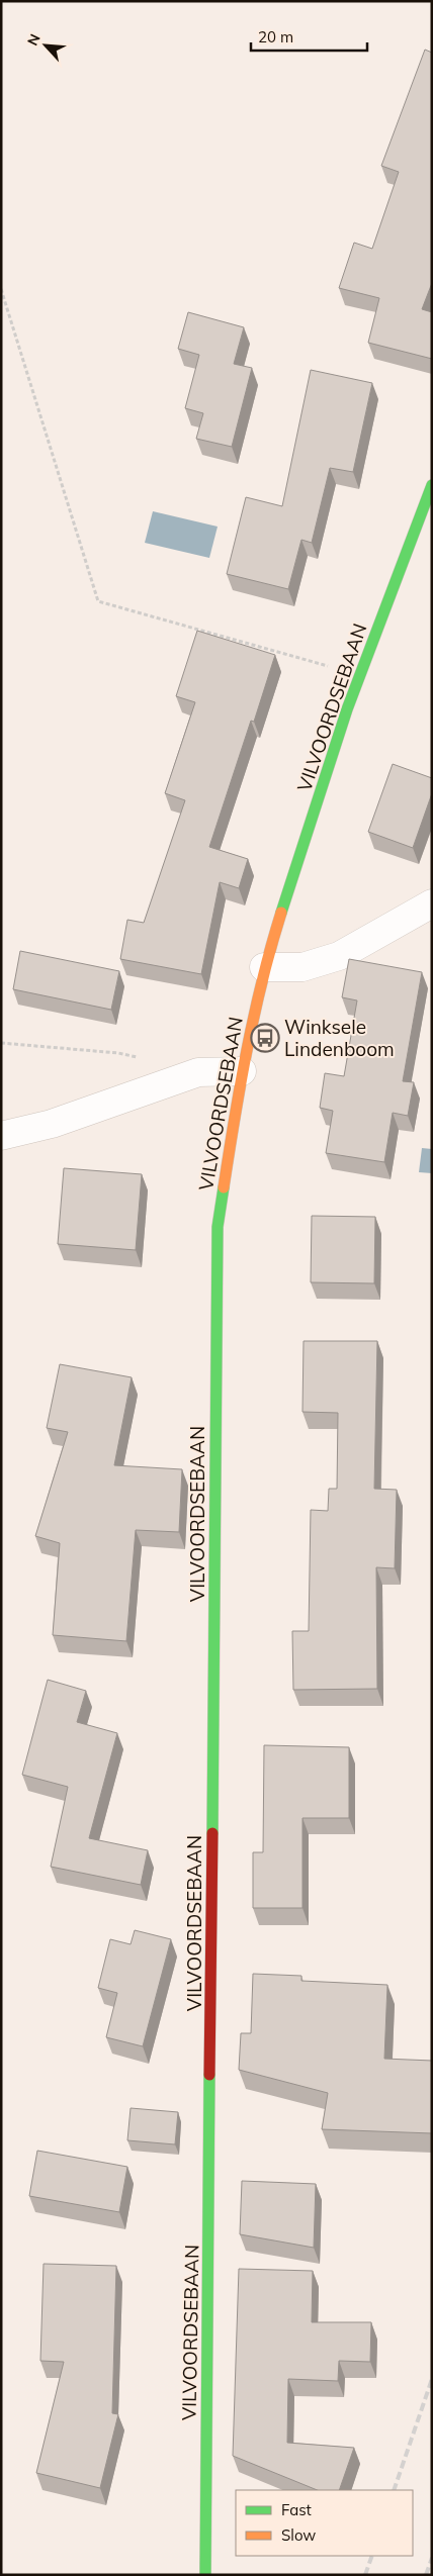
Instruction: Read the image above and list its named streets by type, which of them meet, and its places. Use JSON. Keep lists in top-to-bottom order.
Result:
{
  "streets": {
    "street": ["VILVOORDSEBAAN"]
  },
  "places": {
    "bus stop": ["Winksele Lindenboom"]
  },
  "legend": ["Fast", "Slow"],
  "scale_bar": "20 m",
  "north": "top left"
}
